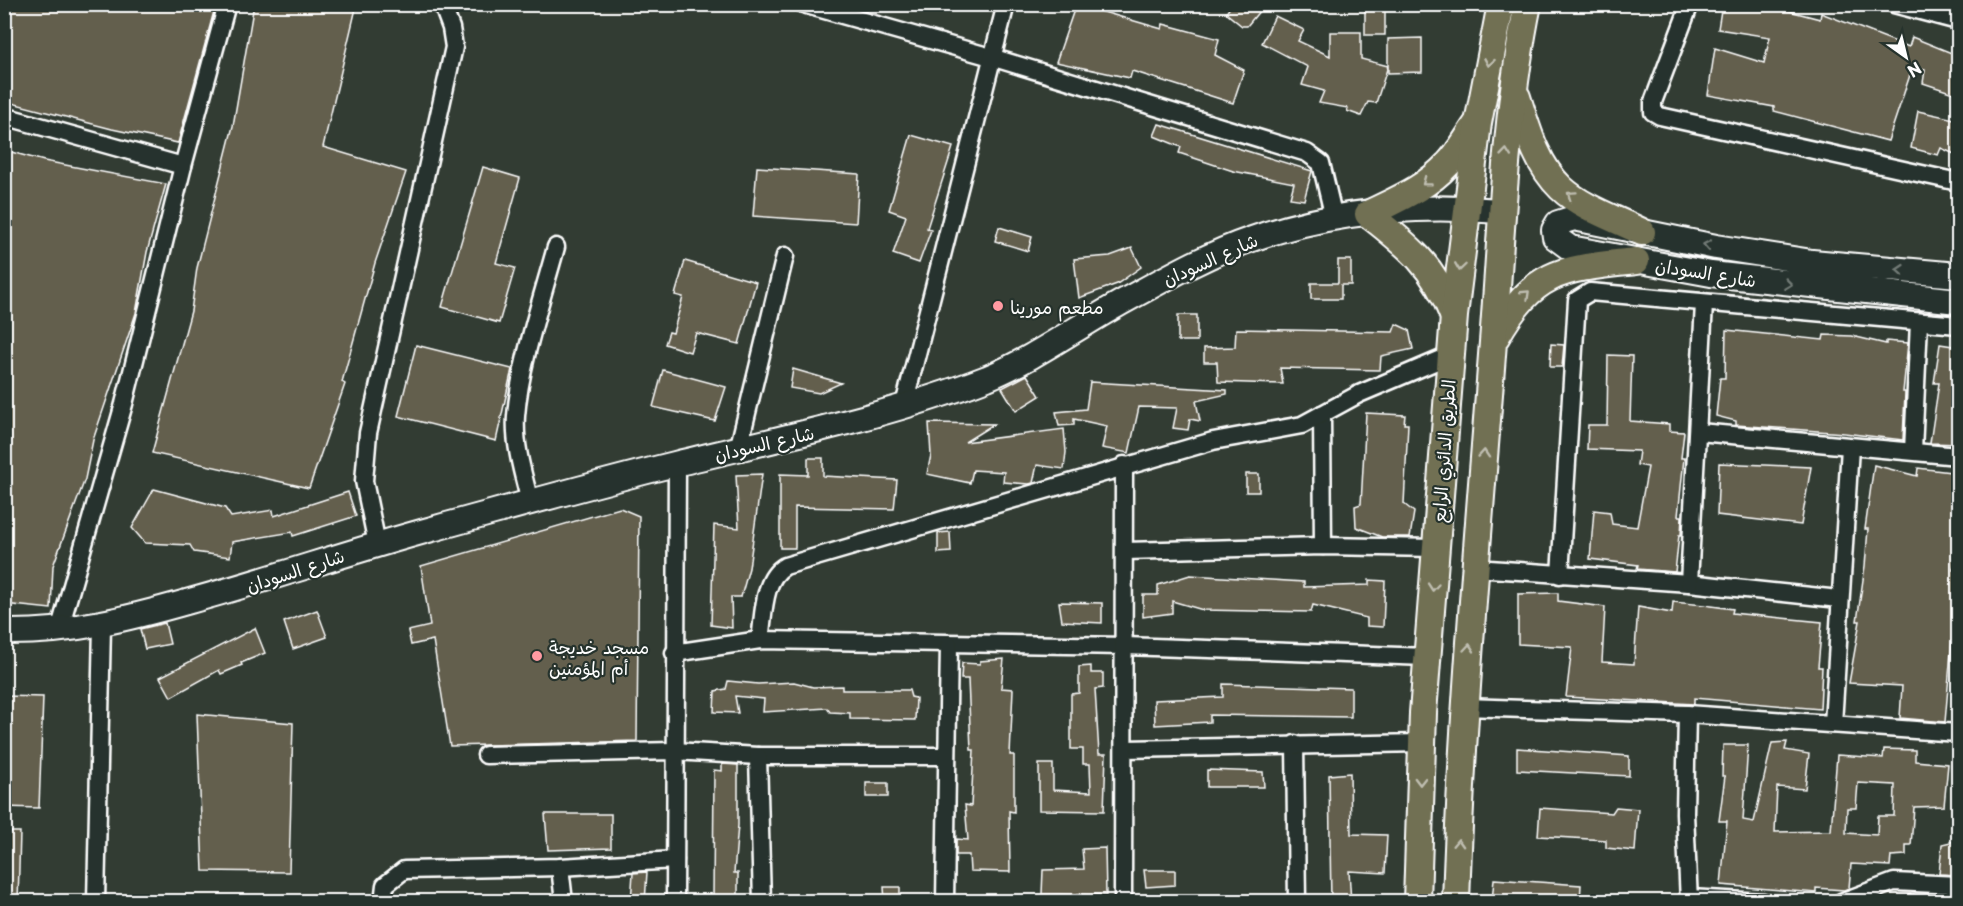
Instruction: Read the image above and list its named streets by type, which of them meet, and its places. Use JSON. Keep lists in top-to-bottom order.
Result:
{
  "streets": {
    "main road": ["شارع السودان", "الطريق الدائري الرابع"]
  },
  "crossings": [
    ["شارع السودان", "الطريق الدائري الرابع"]
  ],
  "places": ["مطعم مورينا", "مسجد خديجة أم المؤمنين"],
  "north": "bottom right"
}
